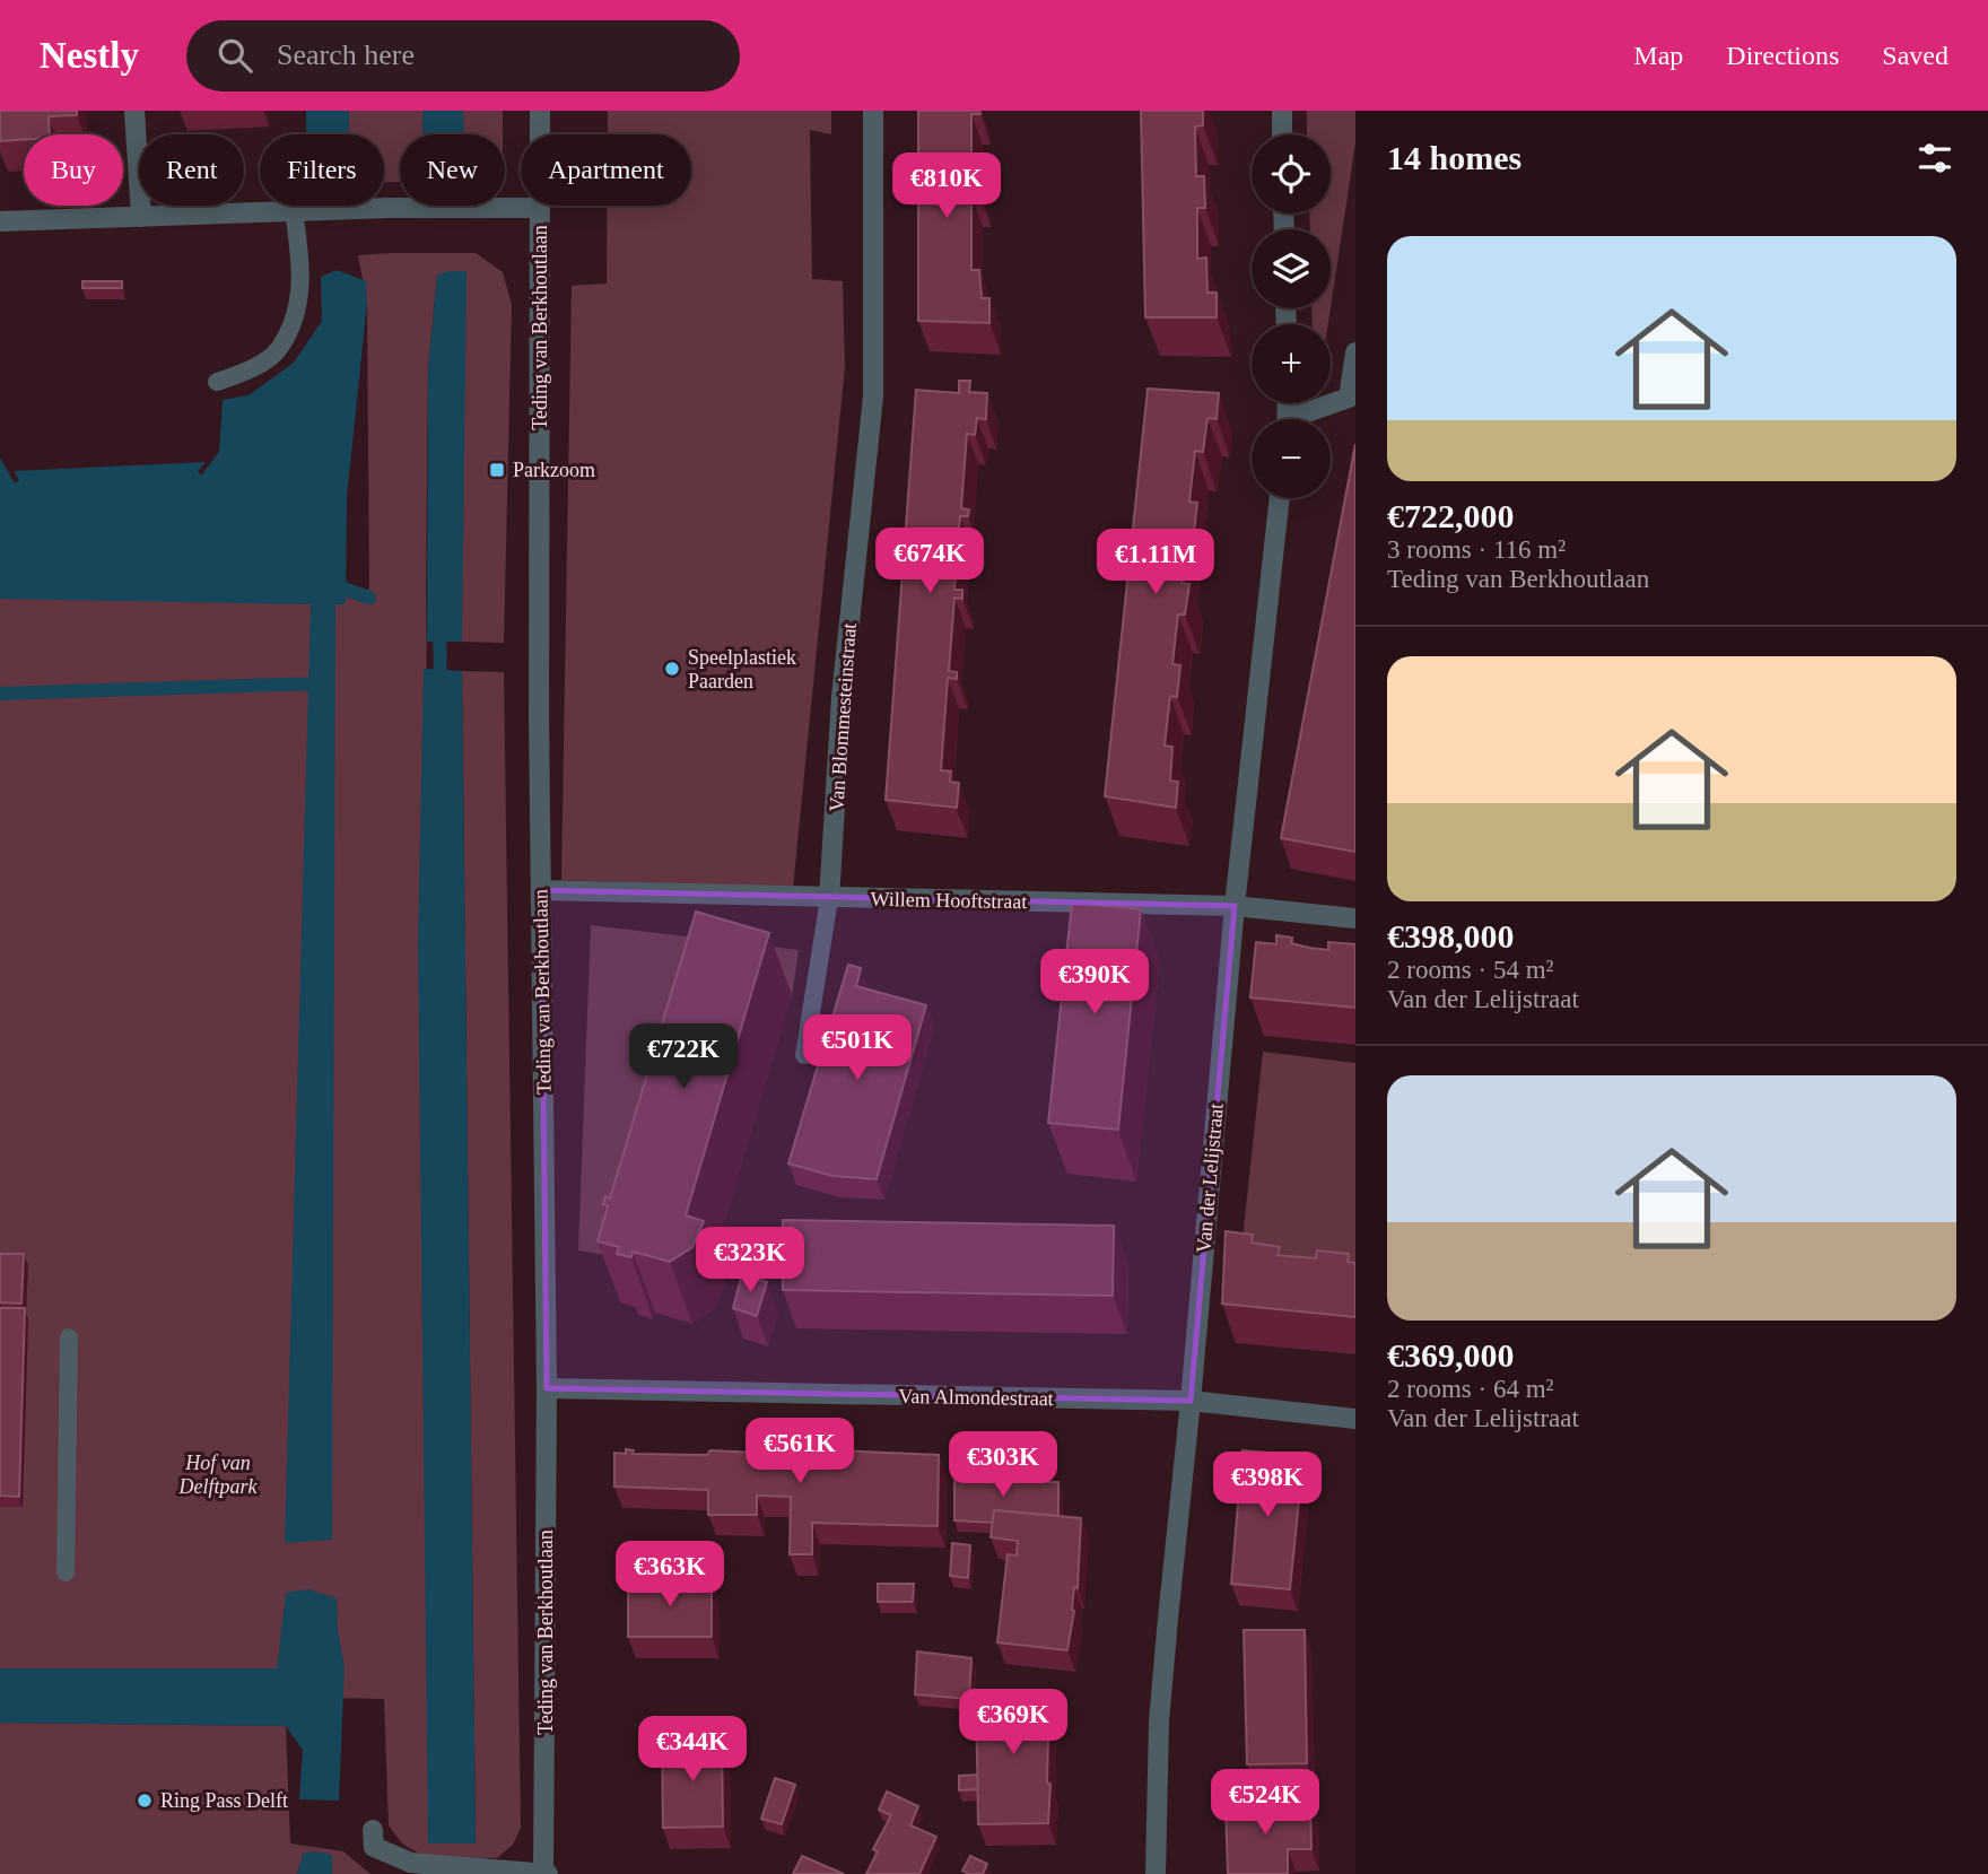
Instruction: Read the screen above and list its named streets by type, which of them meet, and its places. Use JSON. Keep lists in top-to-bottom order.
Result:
{
  "streets": {
    "street": [
      "Teding van Berkhoutlaan",
      "Van Blommesteinstraat",
      "Willem Hooftstraat",
      "Van der Lelijstraat",
      "Van Almondestraat"
    ]
  },
  "crossings": [
    ["Teding van Berkhoutlaan", "Willem Hooftstraat"],
    ["Teding van Berkhoutlaan", "Van Almondestraat"],
    ["Van Blommesteinstraat", "Willem Hooftstraat"],
    ["Willem Hooftstraat", "Van der Lelijstraat"],
    ["Van der Lelijstraat", "Van Almondestraat"]
  ],
  "parks": ["Hof van Delftpark"],
  "places": {
    "transit": ["Parkzoom"],
    "other": ["Speelplastiek Paarden", "Ring Pass Delft"]
  },
  "page": {
    "header": "Nestly",
    "search": "Search here",
    "nav": ["Map", "Directions", "Saved"],
    "heading": "14 homes",
    "map_buttons": ["+", "−"],
    "chip": [
      "Buy",
      "Rent",
      "Filters",
      "New",
      "Apartment"
    ],
    "price": [
      "€810K",
      "€674K",
      "€1.11M",
      "€390K",
      "€501K",
      "€722K",
      "€323K",
      "€561K",
      "€303K",
      "€398K",
      "€363K",
      "€369K",
      "€344K",
      "€524K"
    ],
    "list": [
      {
        "name": "€722,000",
        "note": "3 rooms · 116 m² · Teding van Berkhoutlaan"
      },
      {
        "name": "€398,000",
        "note": "2 rooms · 54 m² · Van der Lelijstraat"
      },
      {
        "name": "€369,000",
        "note": "2 rooms · 64 m² · Van der Lelijstraat"
      }
    ]
  }
}
